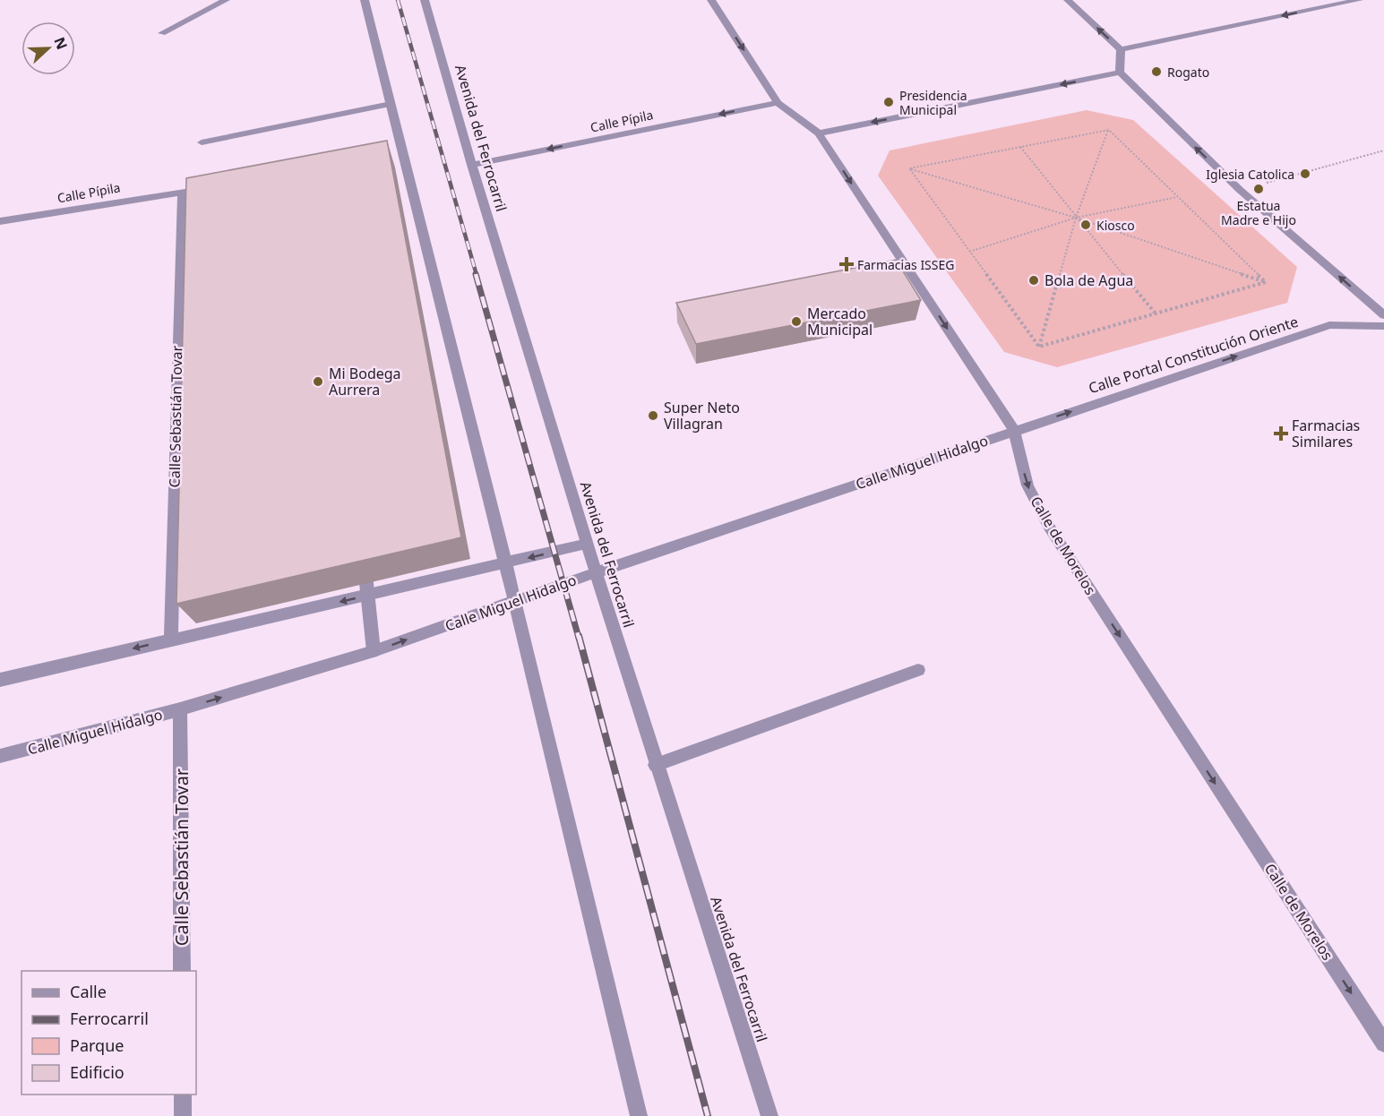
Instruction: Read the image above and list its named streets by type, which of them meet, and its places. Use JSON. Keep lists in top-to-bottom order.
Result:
{
  "streets": {
    "street": [
      "Calle Pípila",
      "Avenida del Ferrocarril",
      "Calle Portal Constitución Oriente",
      "Calle Sebastián Tovar",
      "Calle Miguel Hidalgo",
      "Calle de Morelos"
    ]
  },
  "crossings": [
    ["Calle Pípila", "Avenida del Ferrocarril"],
    ["Calle Pípila", "Calle Sebastián Tovar"],
    ["Calle Pípila", "Calle de Morelos"],
    ["Avenida del Ferrocarril", "Calle Miguel Hidalgo"],
    ["Calle Portal Constitución Oriente", "Calle Miguel Hidalgo"],
    ["Calle Portal Constitución Oriente", "Calle de Morelos"],
    ["Calle Sebastián Tovar", "Calle Miguel Hidalgo"],
    ["Calle Miguel Hidalgo", "Calle de Morelos"]
  ],
  "one_way": ["Calle Pípila", "Calle Portal Constitución Oriente", "Calle de Morelos"],
  "places": {
    "other": [
      "Rogato",
      "Presidencia Municipal",
      "Iglesia Catolica",
      "Estatua Madre e Hijo",
      "Kiosco",
      "Bola de Agua",
      "Mercado Municipal",
      "Mi Bodega Aurrera",
      "Super Neto Villagran"
    ],
    "health": ["Farmacias ISSEG", "Farmacias Similares"]
  },
  "legend": [
    "Calle",
    "Ferrocarril",
    "Parque",
    "Edificio"
  ],
  "north": "right"
}
